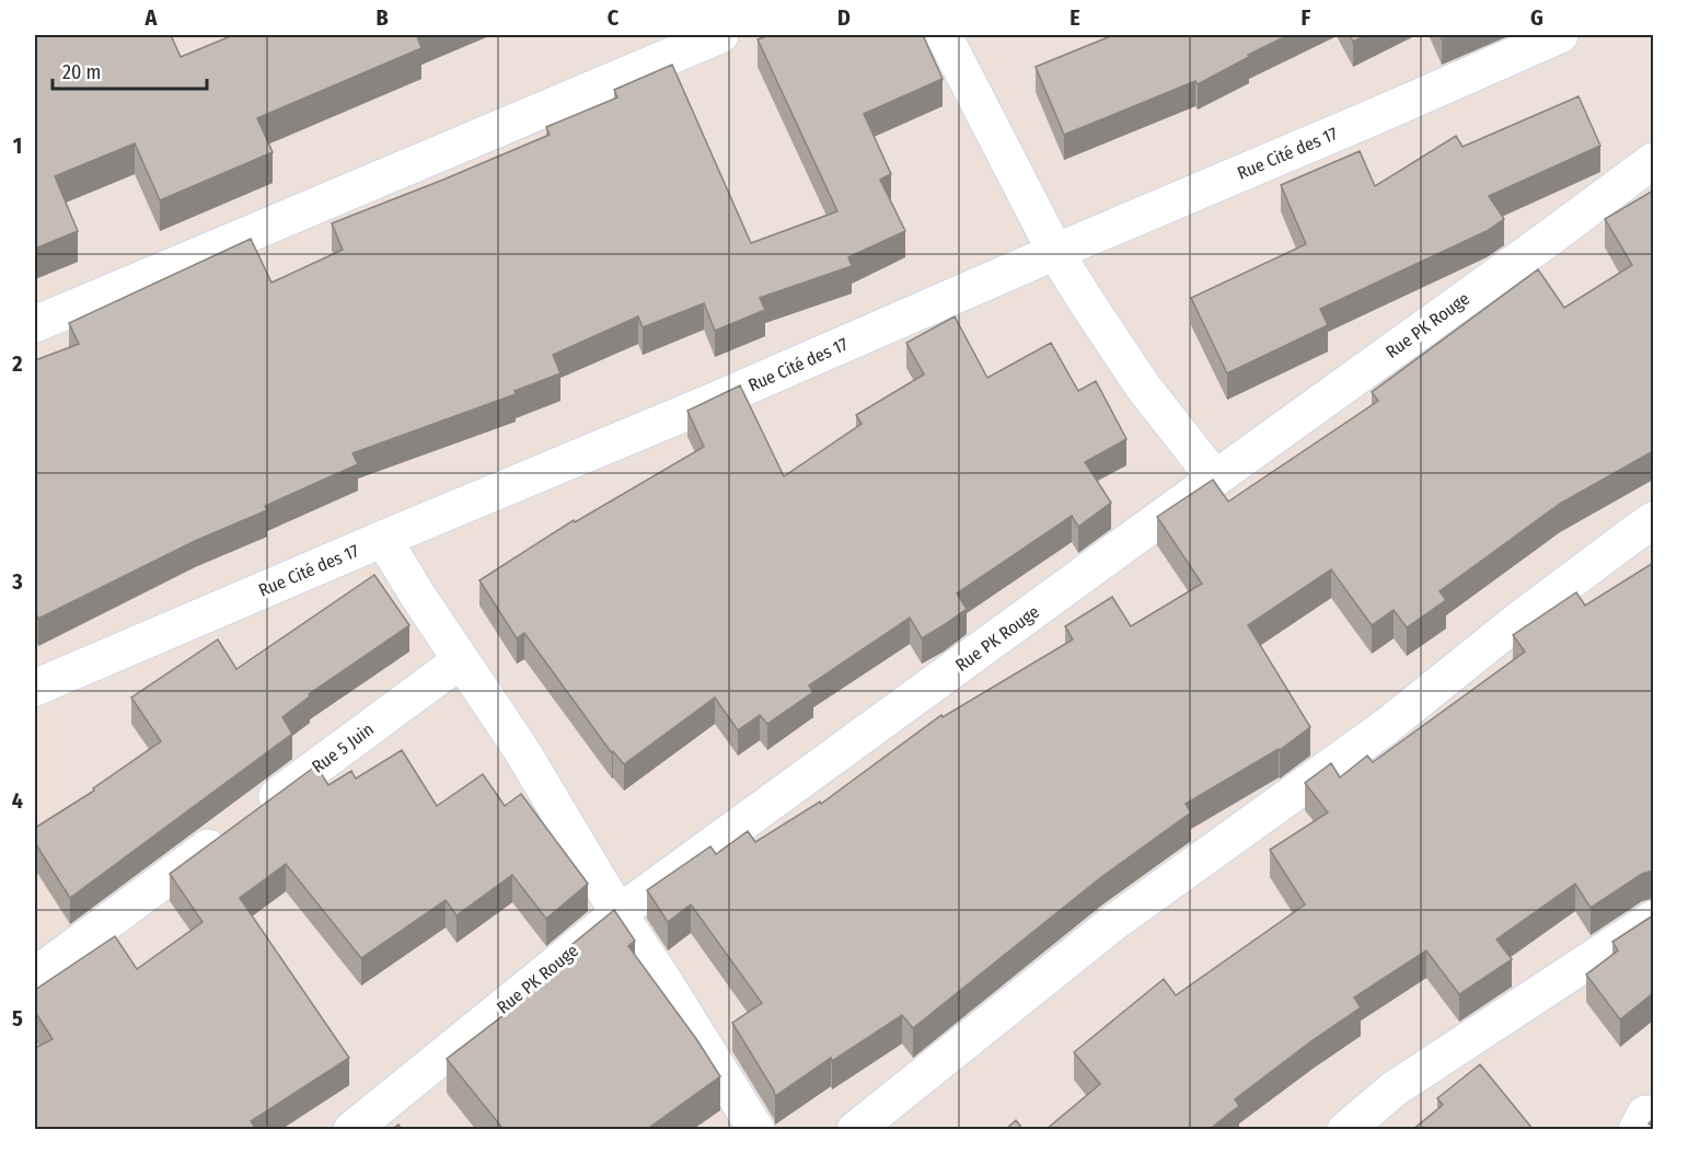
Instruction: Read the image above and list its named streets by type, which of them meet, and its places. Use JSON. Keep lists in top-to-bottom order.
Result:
{
  "streets": {
    "street": ["Rue Cité des 17", "Rue PK Rouge", "Rue 5 Juin"]
  },
  "scale_bar": "20 m",
  "grid": {
    "columns": [
      "A",
      "B",
      "C",
      "D",
      "E",
      "F",
      "G"
    ],
    "rows": [
      "1",
      "2",
      "3",
      "4",
      "5"
    ]
  }
}
